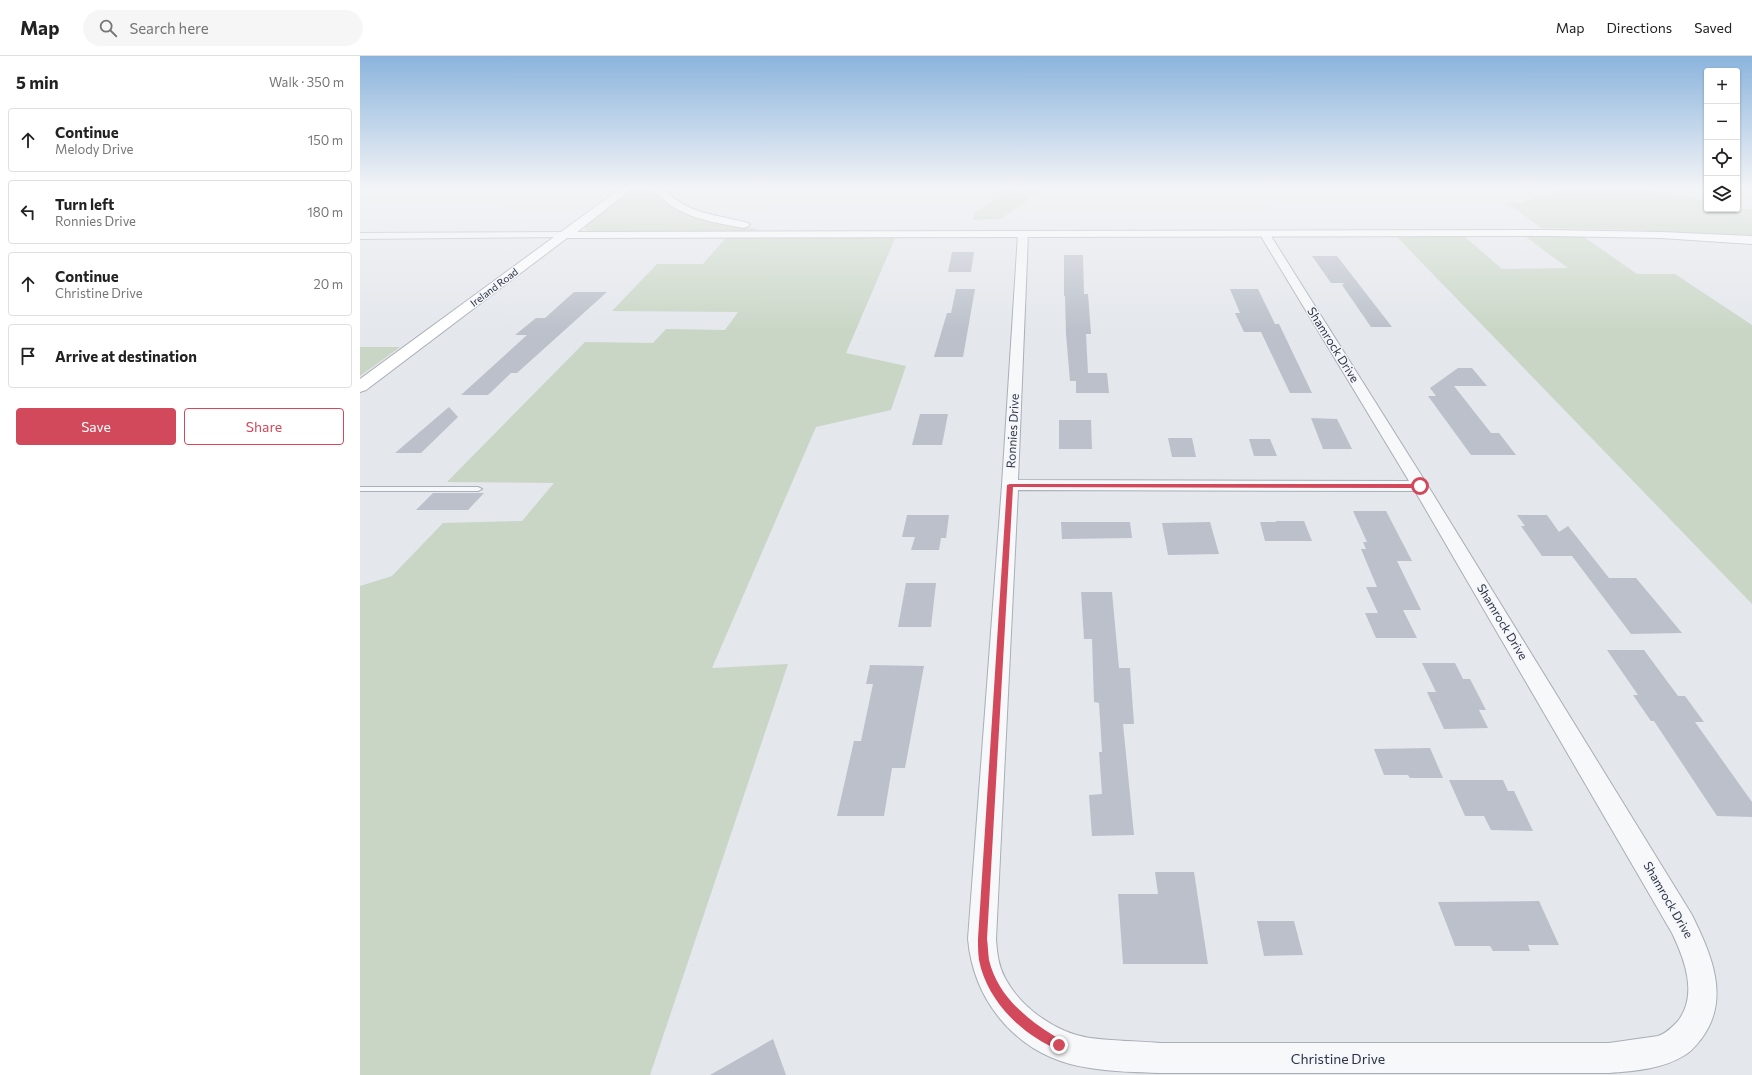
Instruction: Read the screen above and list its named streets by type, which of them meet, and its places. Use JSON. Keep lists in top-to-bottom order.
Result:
{
  "streets": {
    "street": [
      "Ireland Road",
      "Shamrock Drive",
      "Ronnies Drive",
      "Christine Drive"
    ]
  },
  "crossings": [
    ["Shamrock Drive", "Christine Drive"],
    ["Ronnies Drive", "Christine Drive"]
  ],
  "page": {
    "header": "Map",
    "search": "Search here",
    "nav": ["Map", "Directions", "Saved"],
    "heading": ["5 min", "Walk · 350 m"],
    "map_buttons": ["+", "−"],
    "list": [
      ["Continue", "Melody Drive", "150 m"],
      ["Turn left", "Ronnies Drive", "180 m"],
      ["Continue", "Christine Drive", "20 m"],
      "Arrive at destination"
    ],
    "buttons": ["Save", "Share"]
  }
}
